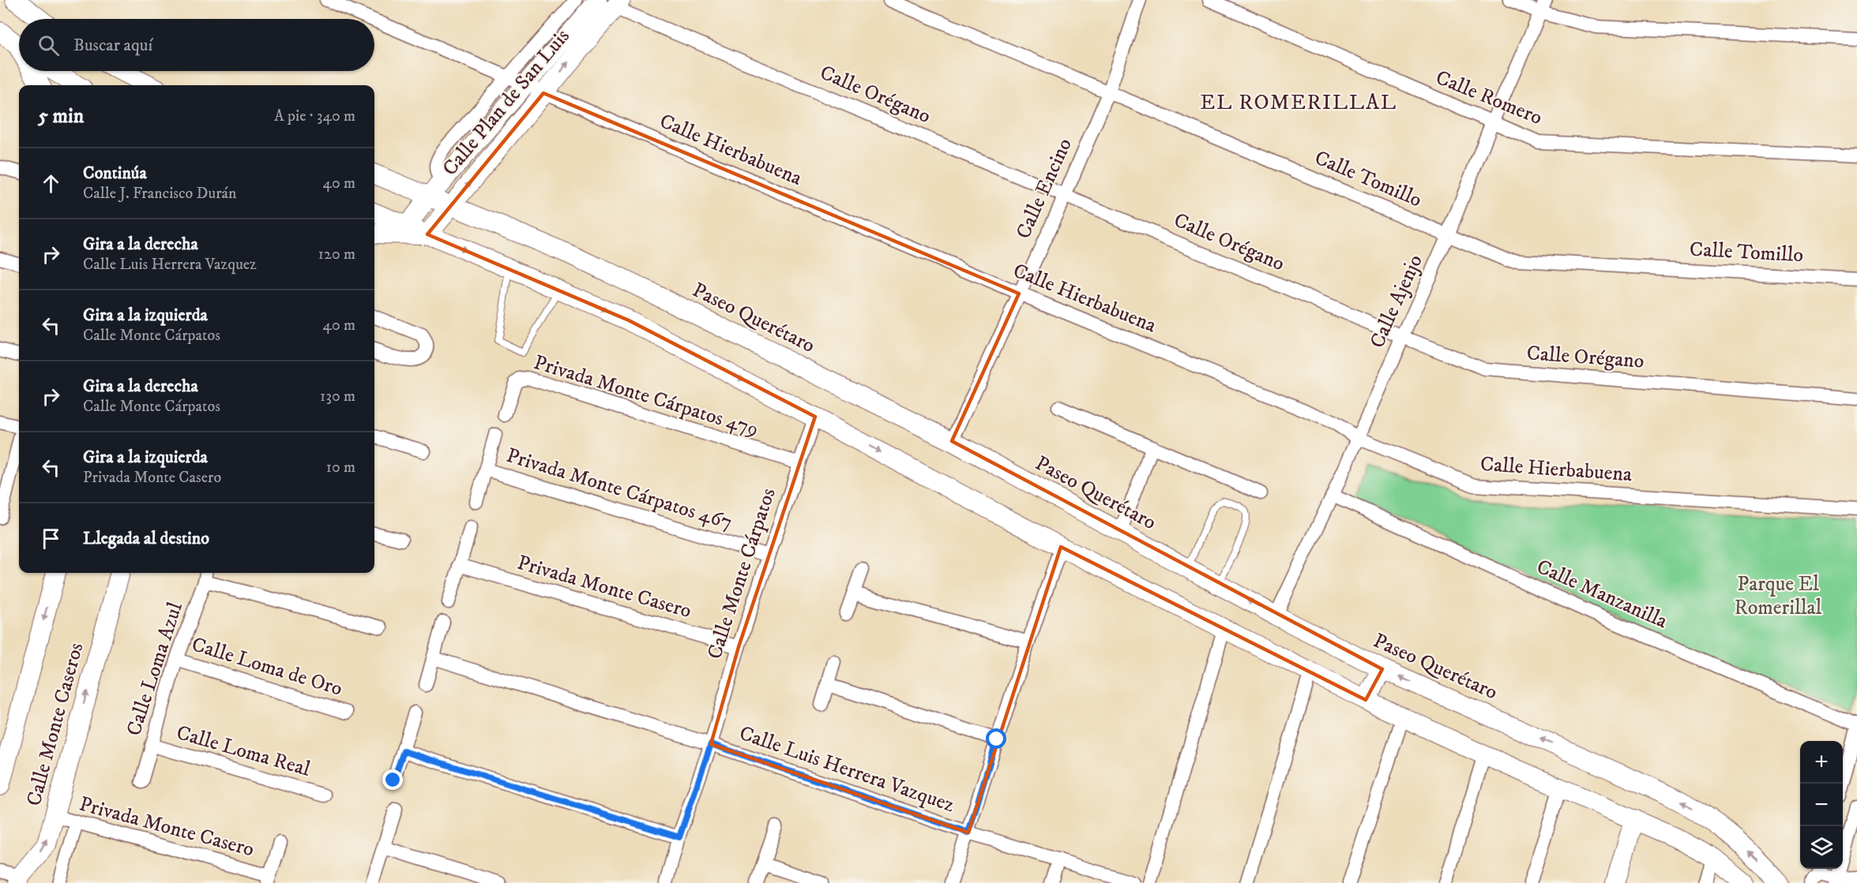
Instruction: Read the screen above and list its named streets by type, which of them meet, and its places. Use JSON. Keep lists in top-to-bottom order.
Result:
{
  "streets": {
    "main road": ["Calle Plan de San Luis", "Paseo Querétaro", "Calle Monte Caseros"],
    "street": [
      "Calle Orégano",
      "Calle Romero",
      "Calle Hierbabuena",
      "Calle Tomillo",
      "Calle Encino",
      "Calle Ajenjo",
      "Privada Monte Cárpatos 479",
      "Privada Monte Cárpatos 467",
      "Calle Monte Cárpatos",
      "Privada Monte Casero",
      "Calle Manzanilla",
      "Calle Loma de Oro",
      "Calle Loma Azul",
      "Calle Loma Real",
      "Calle Luis Herrera Vazquez"
    ]
  },
  "crossings": [
    ["Calle Orégano", "Calle Plan de San Luis"],
    ["Calle Orégano", "Calle Encino"],
    ["Calle Orégano", "Calle Ajenjo"],
    ["Calle Romero", "Calle Ajenjo"],
    ["Calle Plan de San Luis", "Calle Hierbabuena"],
    ["Calle Plan de San Luis", "Paseo Querétaro"],
    ["Calle Hierbabuena", "Calle Encino"],
    ["Calle Hierbabuena", "Calle Ajenjo"],
    ["Calle Tomillo", "Calle Encino"],
    ["Calle Tomillo", "Calle Ajenjo"],
    ["Calle Encino", "Paseo Querétaro"],
    ["Calle Ajenjo", "Paseo Querétaro"],
    ["Calle Ajenjo", "Calle Manzanilla"],
    ["Privada Monte Cárpatos 479", "Calle Monte Cárpatos"],
    ["Privada Monte Cárpatos 467", "Calle Monte Cárpatos"],
    ["Calle Monte Cárpatos", "Privada Monte Casero"],
    ["Calle Monte Cárpatos", "Calle Luis Herrera Vazquez"],
    ["Privada Monte Casero", "Calle Monte Caseros"],
    ["Calle Loma de Oro", "Calle Loma Azul"],
    ["Calle Loma Azul", "Calle Loma Real"]
  ],
  "districts": ["EL ROMERILLAL"],
  "parks": ["Parque El Romerillal"],
  "page": {
    "search": "Buscar aquí",
    "heading": ["5 min", "A pie · 340 m"],
    "list": [
      ["Continúa", "Calle J. Francisco Durán", "40 m"],
      ["Gira a la derecha", "Calle Luis Herrera Vazquez", "120 m"],
      ["Gira a la izquierda", "Calle Monte Cárpatos", "40 m"],
      ["Gira a la derecha", "Calle Monte Cárpatos", "130 m"],
      ["Gira a la izquierda", "Privada Monte Casero", "10 m"],
      "Llegada al destino"
    ],
    "map_buttons": ["+", "−"]
  }
}
